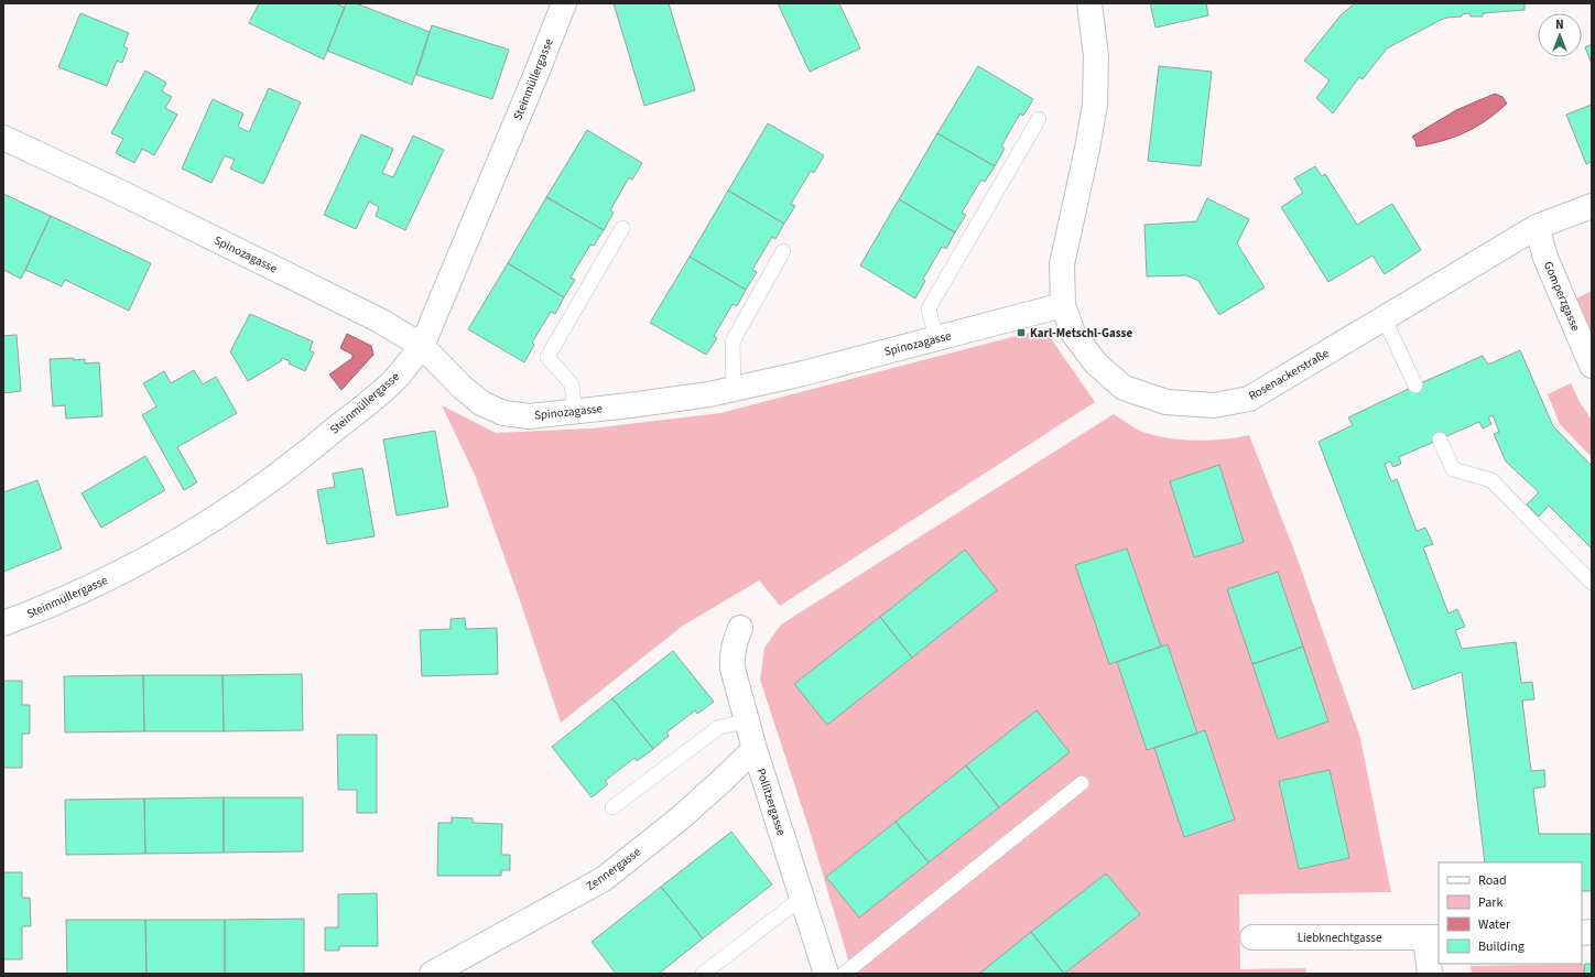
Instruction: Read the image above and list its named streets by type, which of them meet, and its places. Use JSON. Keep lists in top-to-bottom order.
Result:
{
  "streets": {
    "street": [
      "Steinmüllergasse",
      "Spinozagasse",
      "Gomperzgasse",
      "Rosenackerstraße",
      "Pollitzergasse",
      "Zennergasse",
      "Liebknechtgasse"
    ]
  },
  "crossings": [
    ["Steinmüllergasse", "Spinozagasse"],
    ["Spinozagasse", "Rosenackerstraße"],
    ["Gomperzgasse", "Rosenackerstraße"],
    ["Pollitzergasse", "Zennergasse"]
  ],
  "places": {
    "transit": ["Karl-Metschl-Gasse"]
  },
  "legend": [
    "Road",
    "Park",
    "Water",
    "Building"
  ],
  "north": "top"
}
